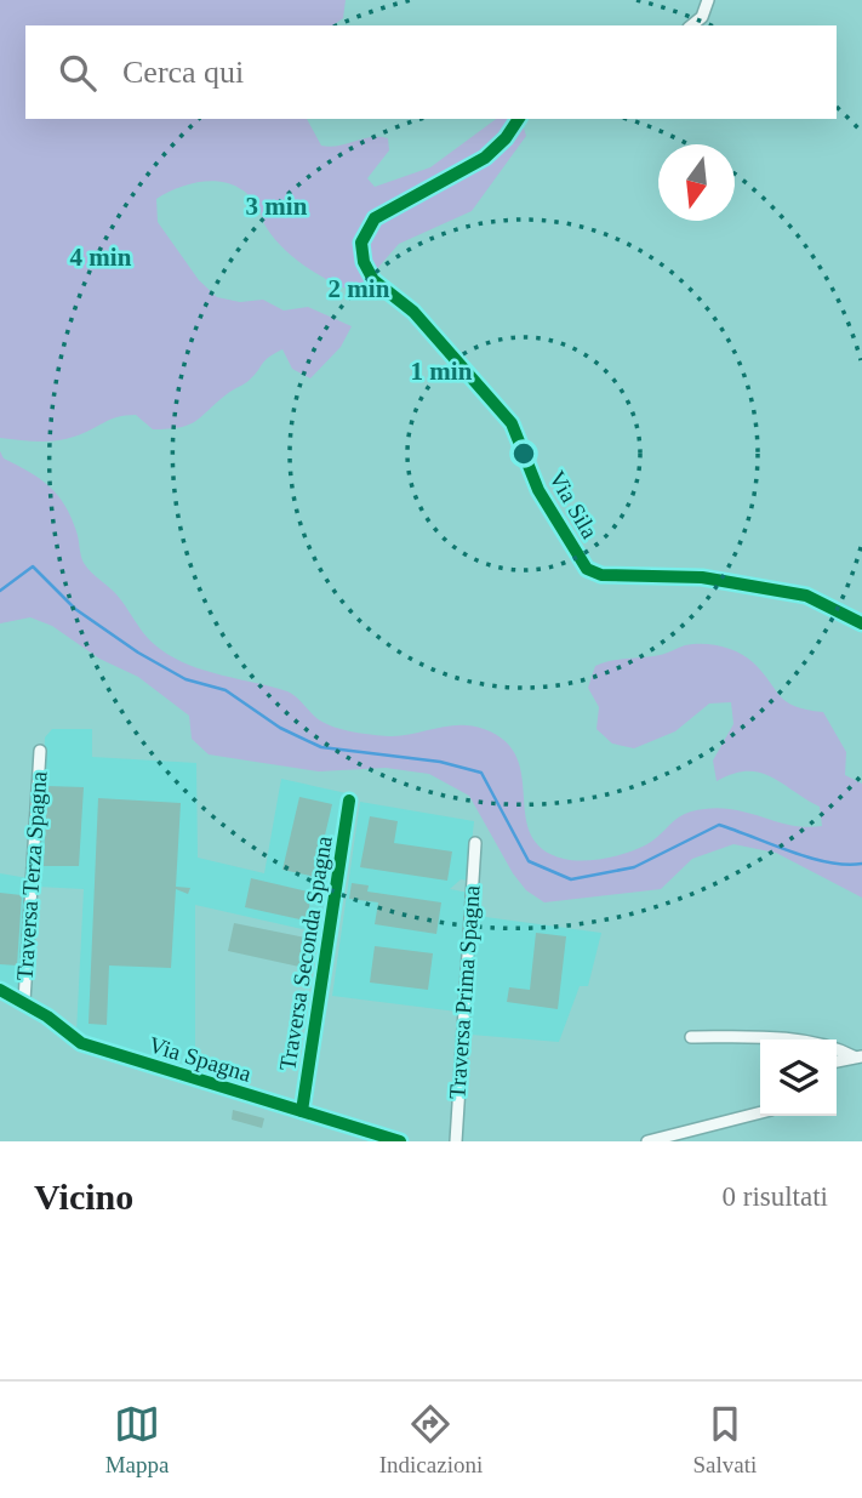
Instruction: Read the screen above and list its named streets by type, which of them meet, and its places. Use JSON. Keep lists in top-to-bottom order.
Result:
{
  "streets": {
    "street": [
      "Via Sila",
      "Traversa Terza Spagna",
      "Traversa Seconda Spagna",
      "Traversa Prima Spagna",
      "Via Spagna"
    ]
  },
  "crossings": [
    ["Traversa Terza Spagna", "Via Spagna"],
    ["Traversa Seconda Spagna", "Via Spagna"]
  ],
  "north": "bottom",
  "page": {
    "search": "Cerca qui",
    "heading": ["Vicino", "0 risultati"],
    "nav": ["Mappa", "Indicazioni", "Salvati"]
  },
  "rings": [
    "3 min",
    "4 min",
    "2 min",
    "1 min"
  ]
}
